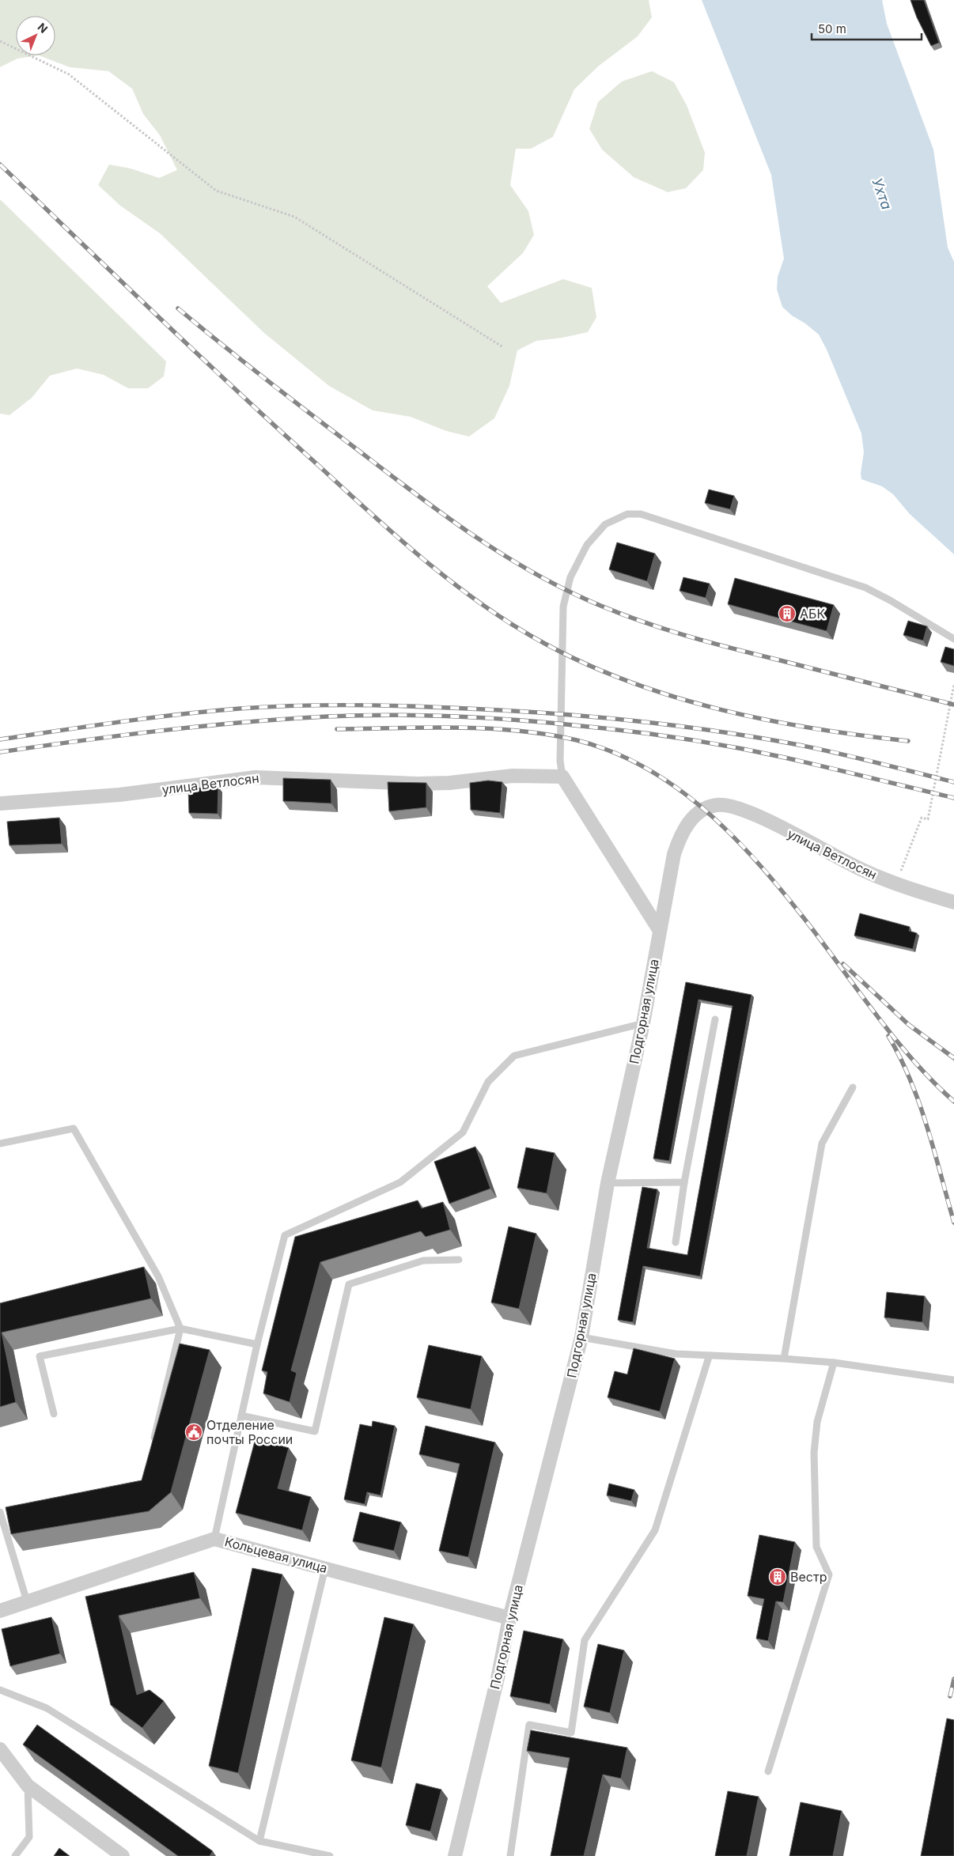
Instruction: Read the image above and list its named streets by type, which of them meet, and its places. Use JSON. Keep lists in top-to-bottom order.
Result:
{
  "streets": {
    "street": ["улица Ветлосян", "Подгорная улица", "Кольцевая улица"]
  },
  "crossings": [
    ["улица Ветлосян", "Подгорная улица"],
    ["Подгорная улица", "Кольцевая улица"]
  ],
  "water": ["Ухта"],
  "places": {
    "building": ["АБК", "Вестр"],
    "public building": ["Отделение почты России"]
  },
  "scale_bar": "50 m",
  "north": "top right"
}
